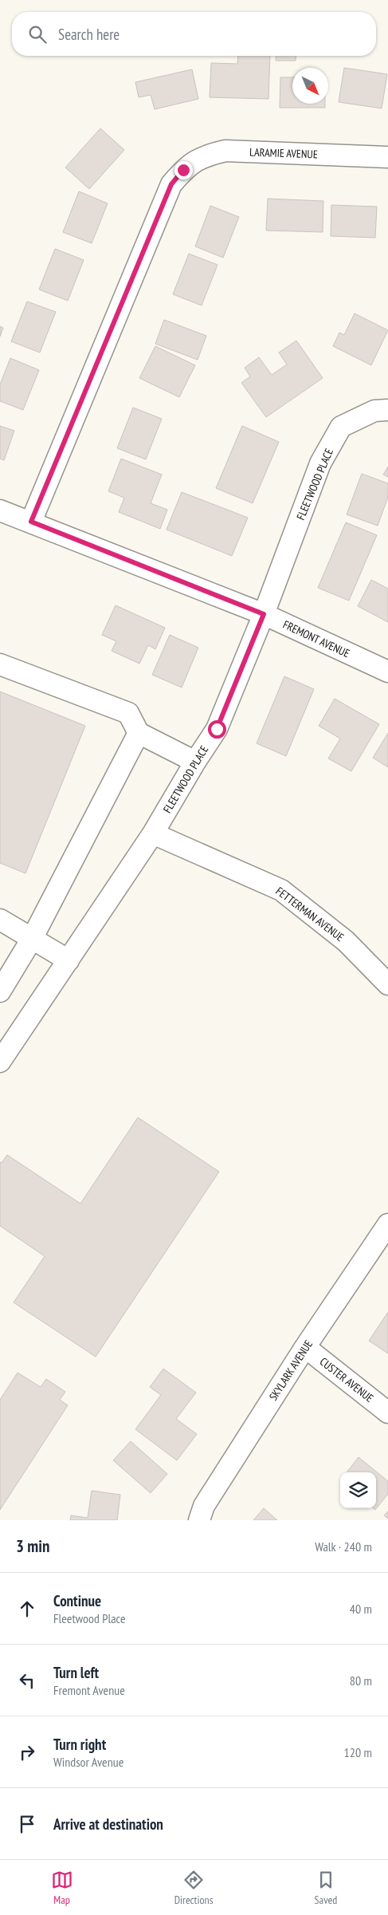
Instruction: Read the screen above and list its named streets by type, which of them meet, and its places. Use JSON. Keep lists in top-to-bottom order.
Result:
{
  "streets": {
    "street": [
      "LARAMIE AVENUE",
      "FLEETWOOD PLACE",
      "FREMONT AVENUE",
      "FETTERMAN AVENUE",
      "SKYLARK AVENUE",
      "CUSTER AVENUE"
    ]
  },
  "crossings": [
    ["LARAMIE AVENUE", "FREMONT AVENUE"],
    ["FLEETWOOD PLACE", "FREMONT AVENUE"],
    ["FLEETWOOD PLACE", "FETTERMAN AVENUE"],
    ["SKYLARK AVENUE", "CUSTER AVENUE"]
  ],
  "north": "bottom right",
  "page": {
    "search": "Search here",
    "heading": ["3 min", "Walk · 240 m"],
    "list": [
      ["Continue", "Fleetwood Place", "40 m"],
      ["Turn left", "Fremont Avenue", "80 m"],
      ["Turn right", "Windsor Avenue", "120 m"],
      "Arrive at destination"
    ],
    "nav": ["Map", "Directions", "Saved"]
  }
}
